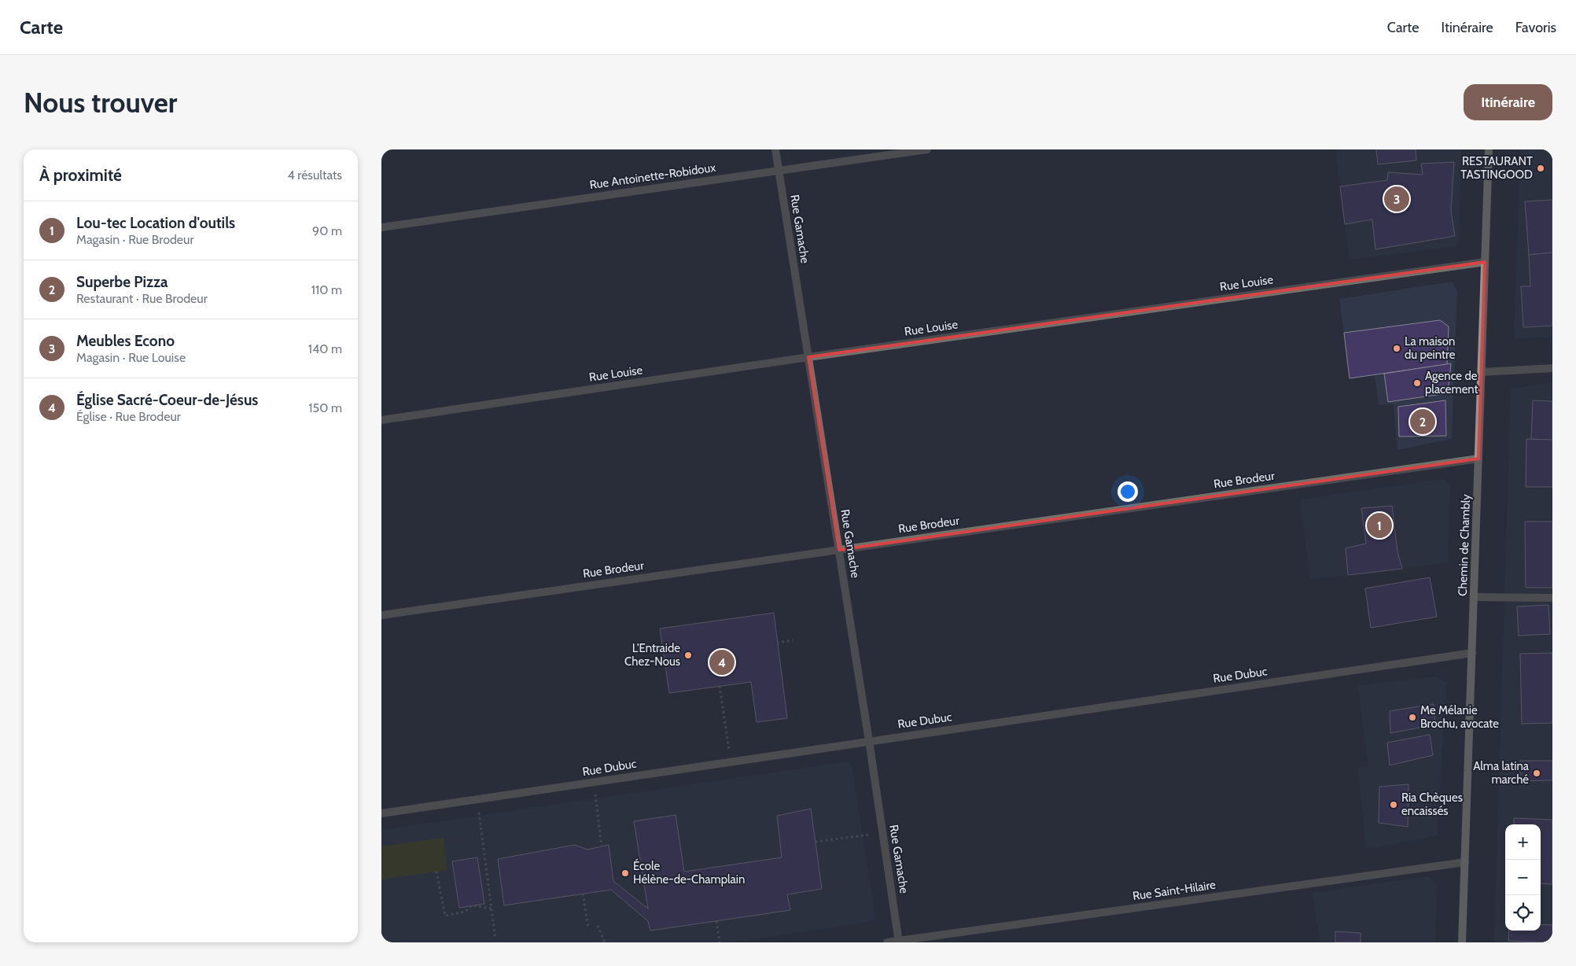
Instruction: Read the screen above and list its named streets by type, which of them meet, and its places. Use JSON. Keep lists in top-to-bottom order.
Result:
{
  "streets": {
    "main road": ["Chemin de Chambly"],
    "street": [
      "Rue Antoinette-Robidoux",
      "Rue Gamache",
      "Rue Louise",
      "Rue Brodeur",
      "Rue Dubuc",
      "Rue Saint-Hilaire"
    ]
  },
  "crossings": [
    ["Rue Antoinette-Robidoux", "Rue Gamache"],
    ["Rue Gamache", "Rue Louise"],
    ["Rue Gamache", "Rue Brodeur"],
    ["Rue Gamache", "Rue Dubuc"],
    ["Rue Gamache", "Rue Saint-Hilaire"],
    ["Rue Louise", "Chemin de Chambly"],
    ["Rue Brodeur", "Chemin de Chambly"],
    ["Chemin de Chambly", "Rue Dubuc"],
    ["Chemin de Chambly", "Rue Saint-Hilaire"]
  ],
  "places": [
    "RESTAURANT TASTINGOOD",
    "La maison du peintre",
    "Agence de placement",
    "L'Entraide Chez-Nous",
    "Me Mélanie Brochu, avocate",
    "Alma latina marché",
    "Ria Chèques encaissés",
    "École Hélène-de-Champlain"
  ],
  "page": {
    "header": "Carte",
    "nav": ["Carte", "Itinéraire", "Favoris"],
    "buttons": "Itinéraire",
    "title": "Nous trouver",
    "heading": ["À proximité", "4 résultats"],
    "pins": [
      "3",
      "2",
      "1",
      "4"
    ],
    "list": [
      {
        "mark": "1",
        "name": "Lou-tec Location d'outils",
        "note": "Magasin · Rue Brodeur",
        "value": "90 m"
      },
      {
        "mark": "2",
        "name": "Superbe Pizza",
        "note": "Restaurant · Rue Brodeur",
        "value": "110 m"
      },
      {
        "mark": "3",
        "name": "Meubles Econo",
        "note": "Magasin · Rue Louise",
        "value": "140 m"
      },
      {
        "mark": "4",
        "name": "Église Sacré-Coeur-de-Jésus",
        "note": "Église · Rue Brodeur",
        "value": "150 m"
      }
    ],
    "map_buttons": ["+", "−"]
  }
}
